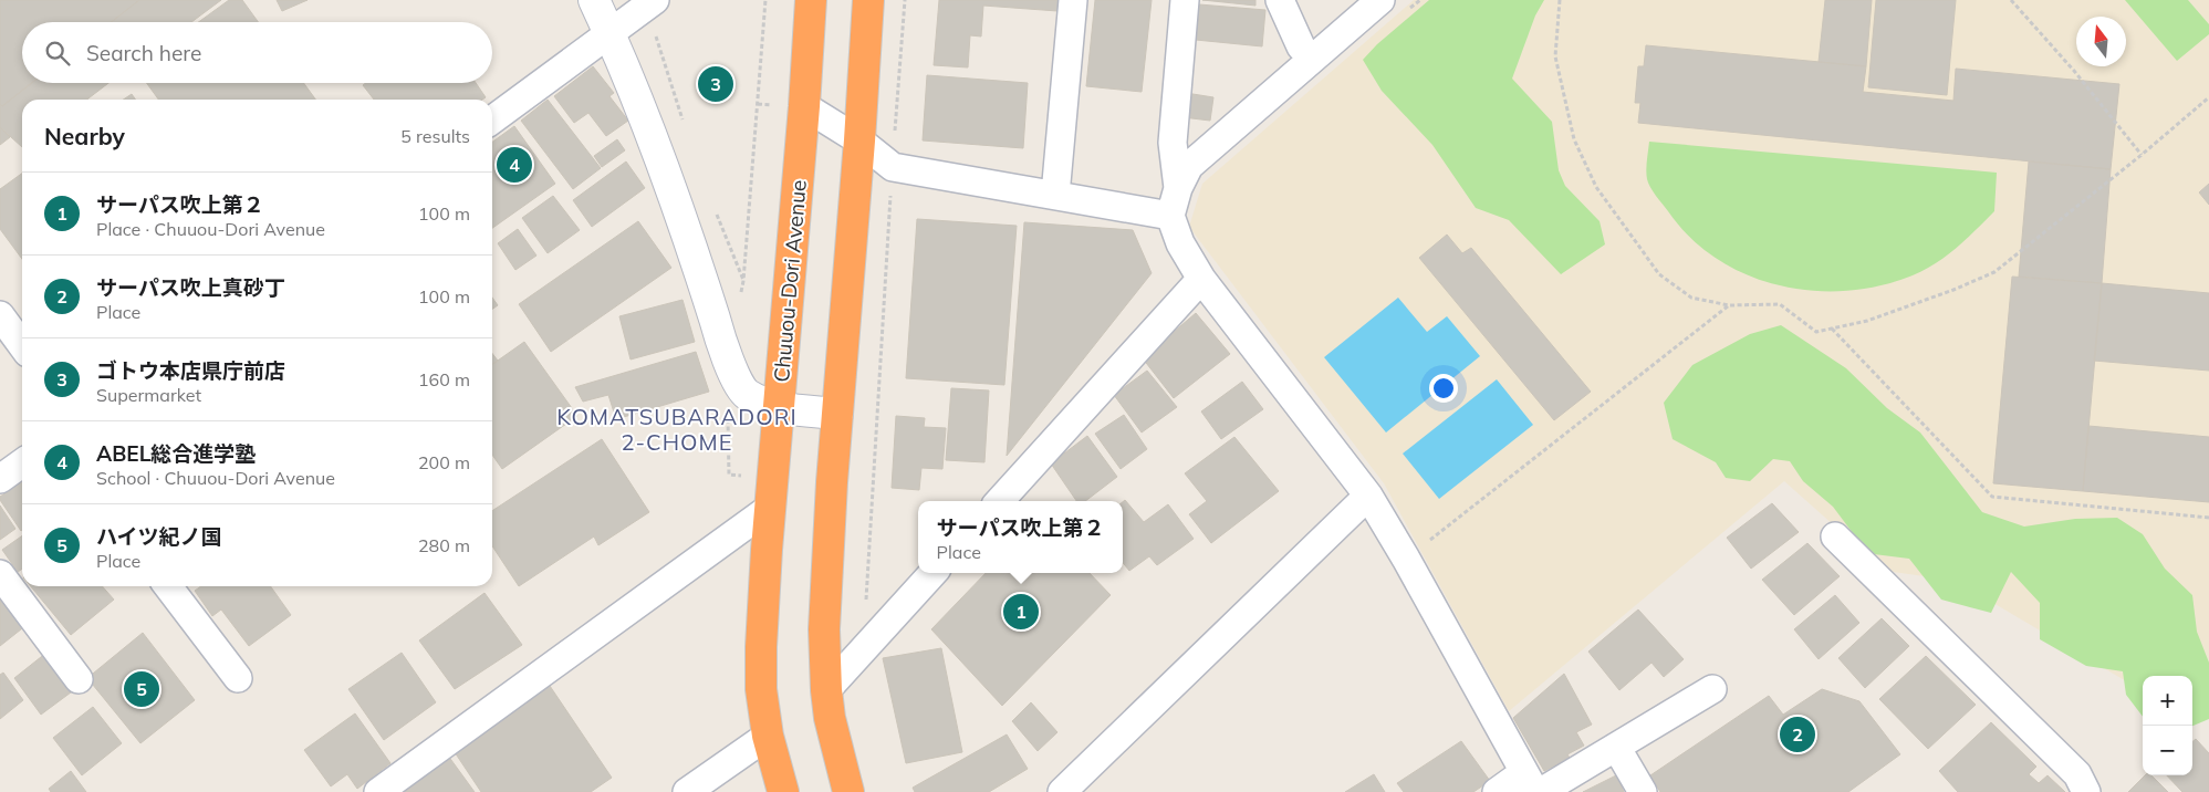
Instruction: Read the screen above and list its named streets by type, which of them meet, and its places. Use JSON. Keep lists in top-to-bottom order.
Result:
{
  "streets": {
    "highway": ["Chuuou-Dori Avenue"]
  },
  "districts": ["KOMATSUBARADORI 2-CHOME"],
  "north": "top",
  "page": {
    "search": "Search here",
    "pins": [
      "3",
      "4",
      "1",
      "5",
      "2"
    ],
    "heading": ["Nearby", "5 results"],
    "list": [
      {
        "mark": "1",
        "name": "サーパス吹上第２",
        "note": "Place · Chuuou-Dori Avenue",
        "value": "100 m"
      },
      {
        "mark": "2",
        "name": "サーパス吹上真砂丁",
        "note": "Place",
        "value": "100 m"
      },
      {
        "mark": "3",
        "name": "ゴトウ本店県庁前店",
        "note": "Supermarket",
        "value": "160 m"
      },
      {
        "mark": "4",
        "name": "ABEL総合進学塾",
        "note": "School · Chuuou-Dori Avenue",
        "value": "200 m"
      },
      {
        "mark": "5",
        "name": "ハイツ紀ノ国",
        "note": "Place",
        "value": "280 m"
      }
    ],
    "popup": ["サーパス吹上第２", "Place"],
    "map_buttons": ["+", "−"]
  }
}
